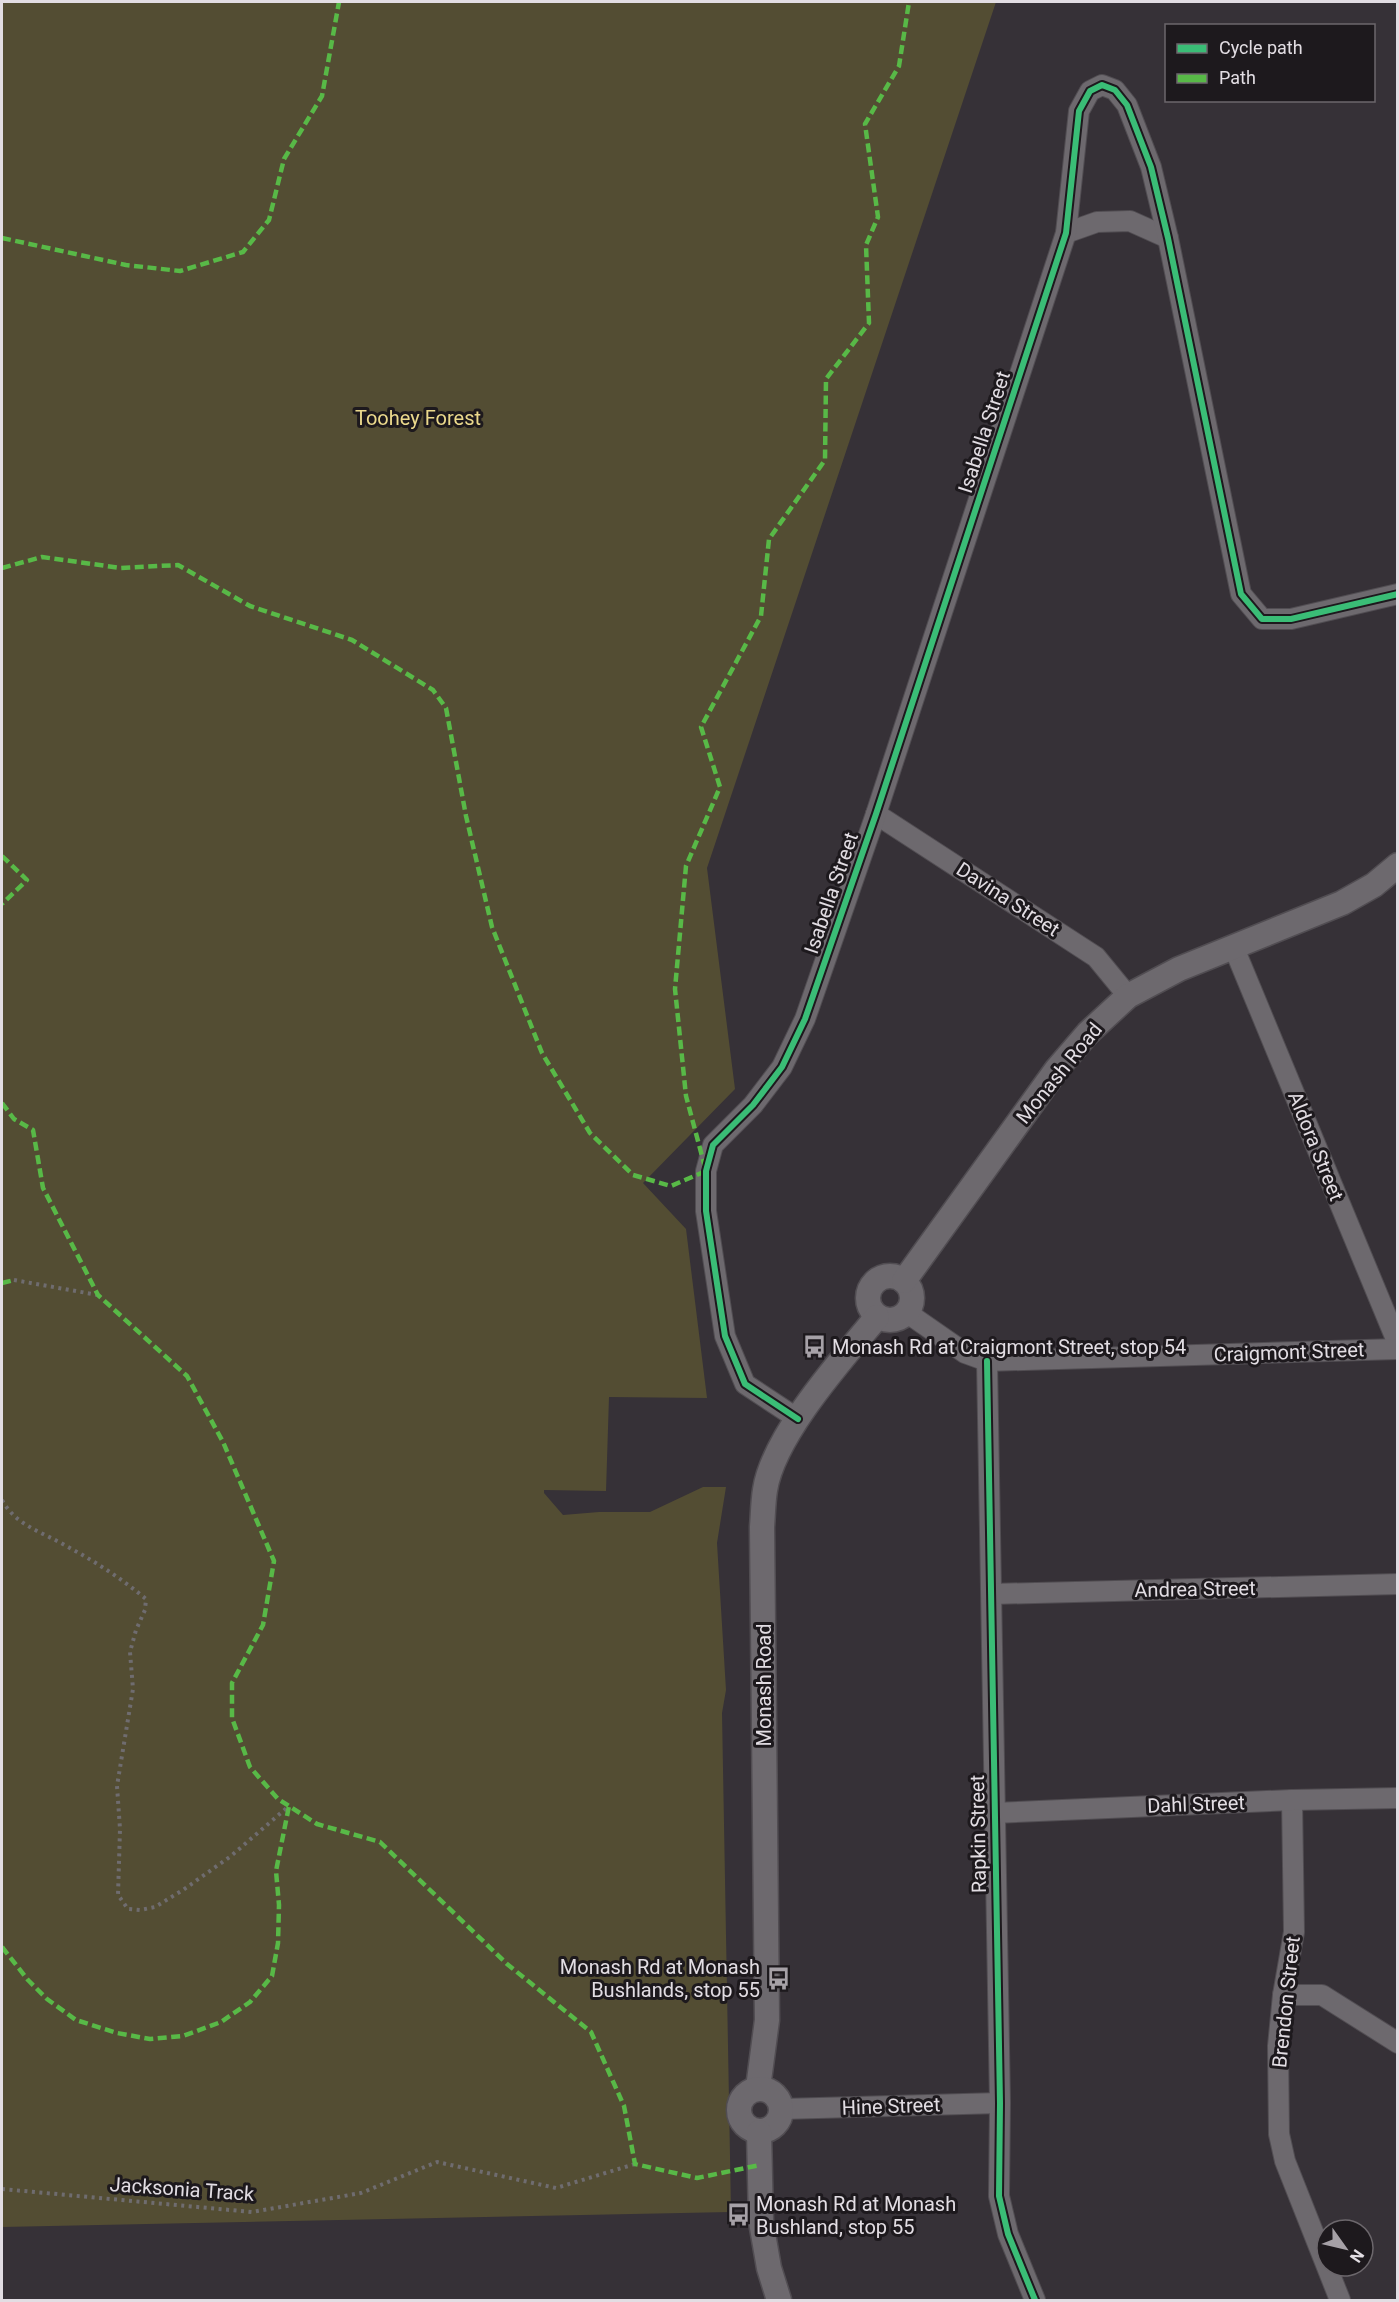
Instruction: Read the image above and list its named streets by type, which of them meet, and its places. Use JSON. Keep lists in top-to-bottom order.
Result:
{
  "streets": {
    "street": [
      "Isabella Street",
      "Davina Street",
      "Monash Road",
      "Aldora Street",
      "Craigmont Street",
      "Andrea Street",
      "Dahl Street",
      "Rapkin Street",
      "Brendon Street",
      "Hine Street"
    ],
    "path": ["Jacksonia Track"]
  },
  "crossings": [
    ["Isabella Street", "Davina Street"],
    ["Isabella Street", "Monash Road"],
    ["Davina Street", "Monash Road"],
    ["Monash Road", "Aldora Street"],
    ["Monash Road", "Craigmont Street"],
    ["Monash Road", "Hine Street"],
    ["Aldora Street", "Craigmont Street"],
    ["Craigmont Street", "Rapkin Street"],
    ["Andrea Street", "Rapkin Street"],
    ["Dahl Street", "Rapkin Street"],
    ["Dahl Street", "Brendon Street"],
    ["Rapkin Street", "Hine Street"]
  ],
  "parks": ["Toohey Forest"],
  "places": {
    "bus stop": ["Monash Rd at Craigmont Street, stop 54", "Monash Rd at Monash Bushlands, stop 55", "Monash Rd at Monash Bushland, stop 55"]
  },
  "legend": ["Cycle path", "Path"],
  "north": "bottom right"
}
